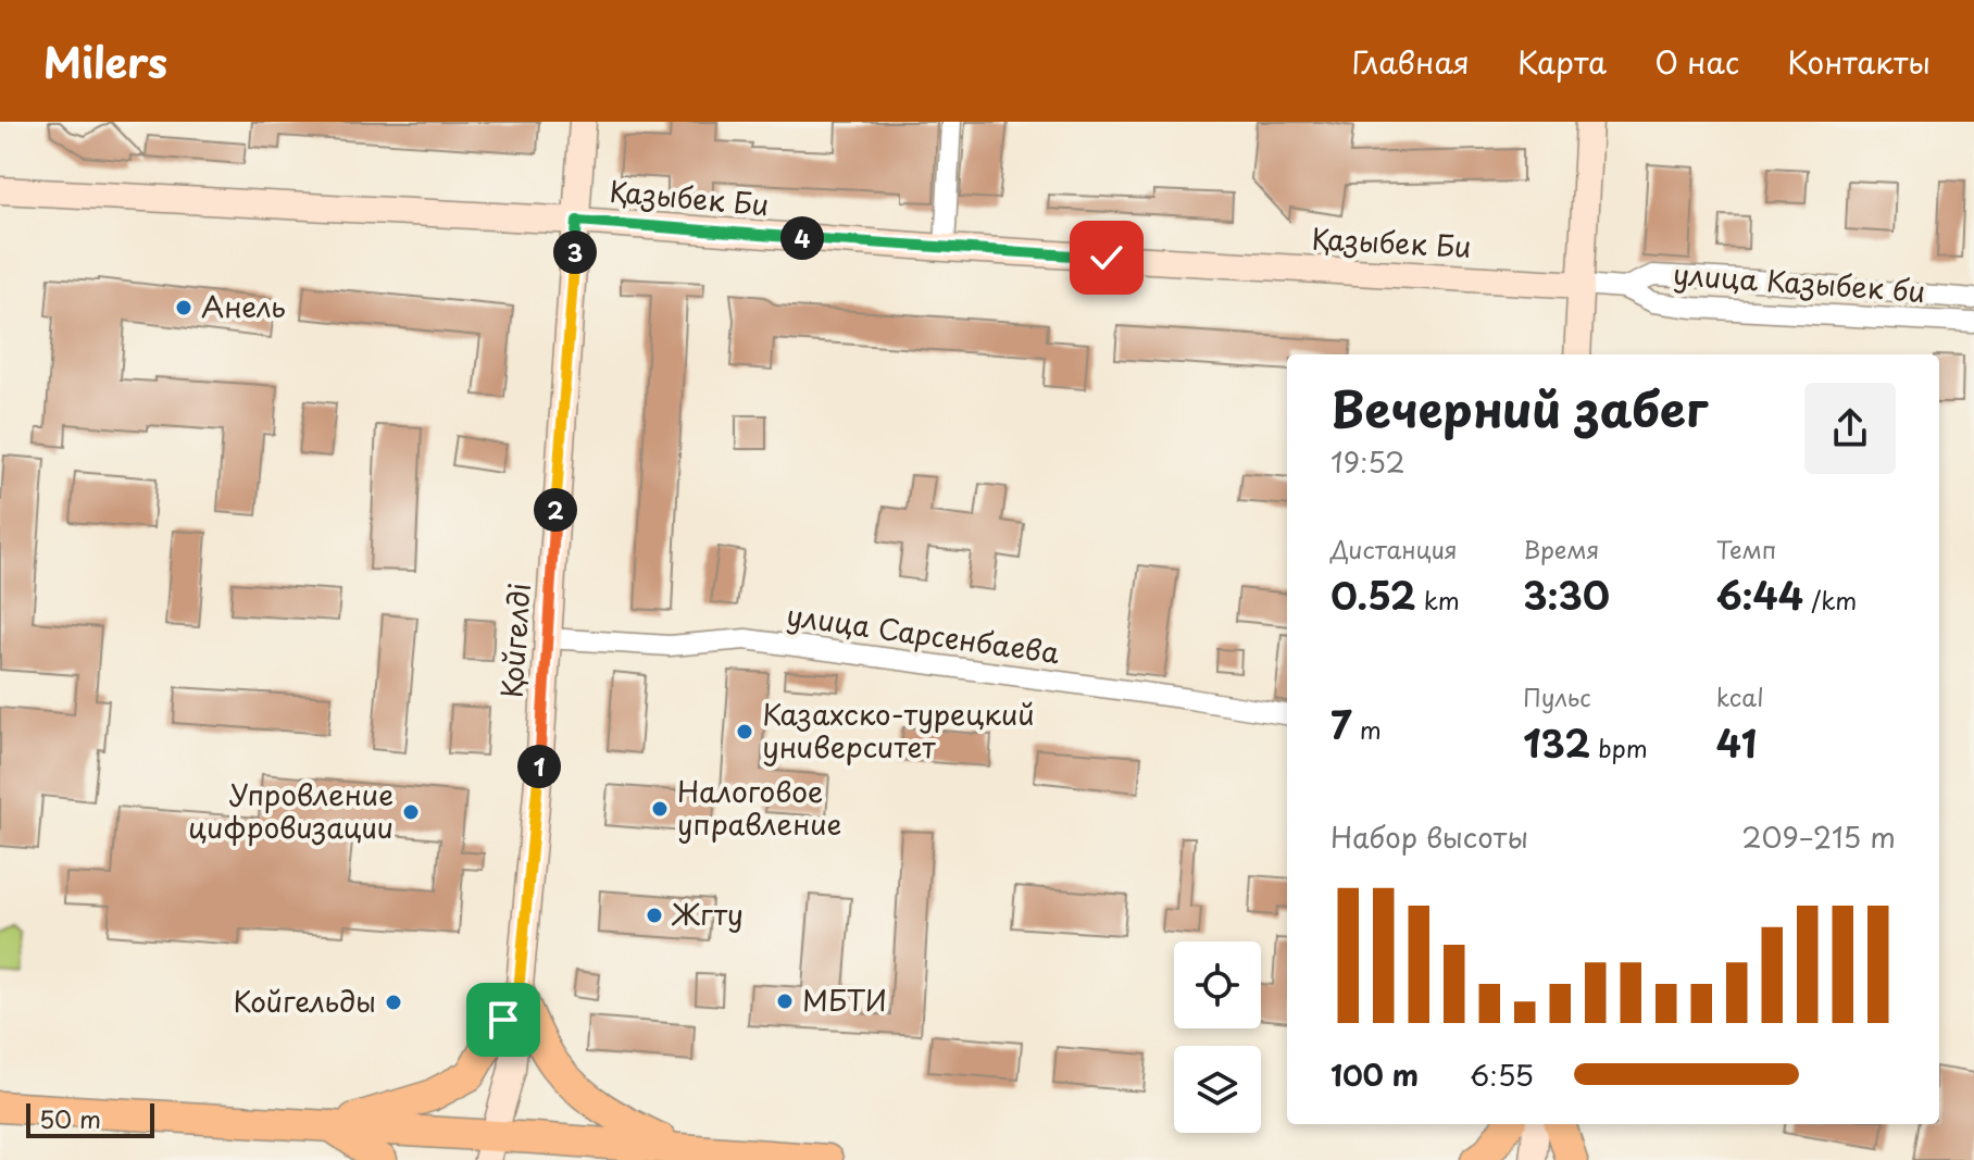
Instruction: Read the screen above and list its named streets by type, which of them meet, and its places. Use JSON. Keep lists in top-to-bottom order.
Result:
{
  "streets": {
    "street": [
      "Қазыбек Би",
      "улица Казыбек би",
      "улица Сарсенбаева",
      "Қойгелді"
    ]
  },
  "crossings": [
    ["Қазыбек Би", "улица Казыбек би"],
    ["Қазыбек Би", "Қойгелді"],
    ["улица Сарсенбаева", "Қойгелді"]
  ],
  "places": [
    "Анель",
    "Казахско-турецкий университет",
    "Налоговое управление",
    "Упровление цифровизации",
    "Жгту",
    "МБТИ",
    "Койгельды"
  ],
  "scale_bar": "50 m",
  "page": {
    "header": "Milers",
    "nav": [
      "Главная",
      "Карта",
      "О нас",
      "Контакты"
    ],
    "pins": [
      "4",
      "3",
      "2",
      "1"
    ],
    "heading": ["Вечерний забег", "19:52"],
    "stats": [
      ["Дистанция", "0.52 km"],
      ["Время", "3:30"],
      ["Темп", "6:44 /km"],
      ["7 m"],
      ["Пульс", "132 bpm"],
      ["kcal", "41"]
    ],
    "chart": ["Набор высоты", "209–215 m"],
    "list": [
      {
        "name": "100 m",
        "note": "6:55"
      }
    ],
    "scale": "50 m"
  }
}
